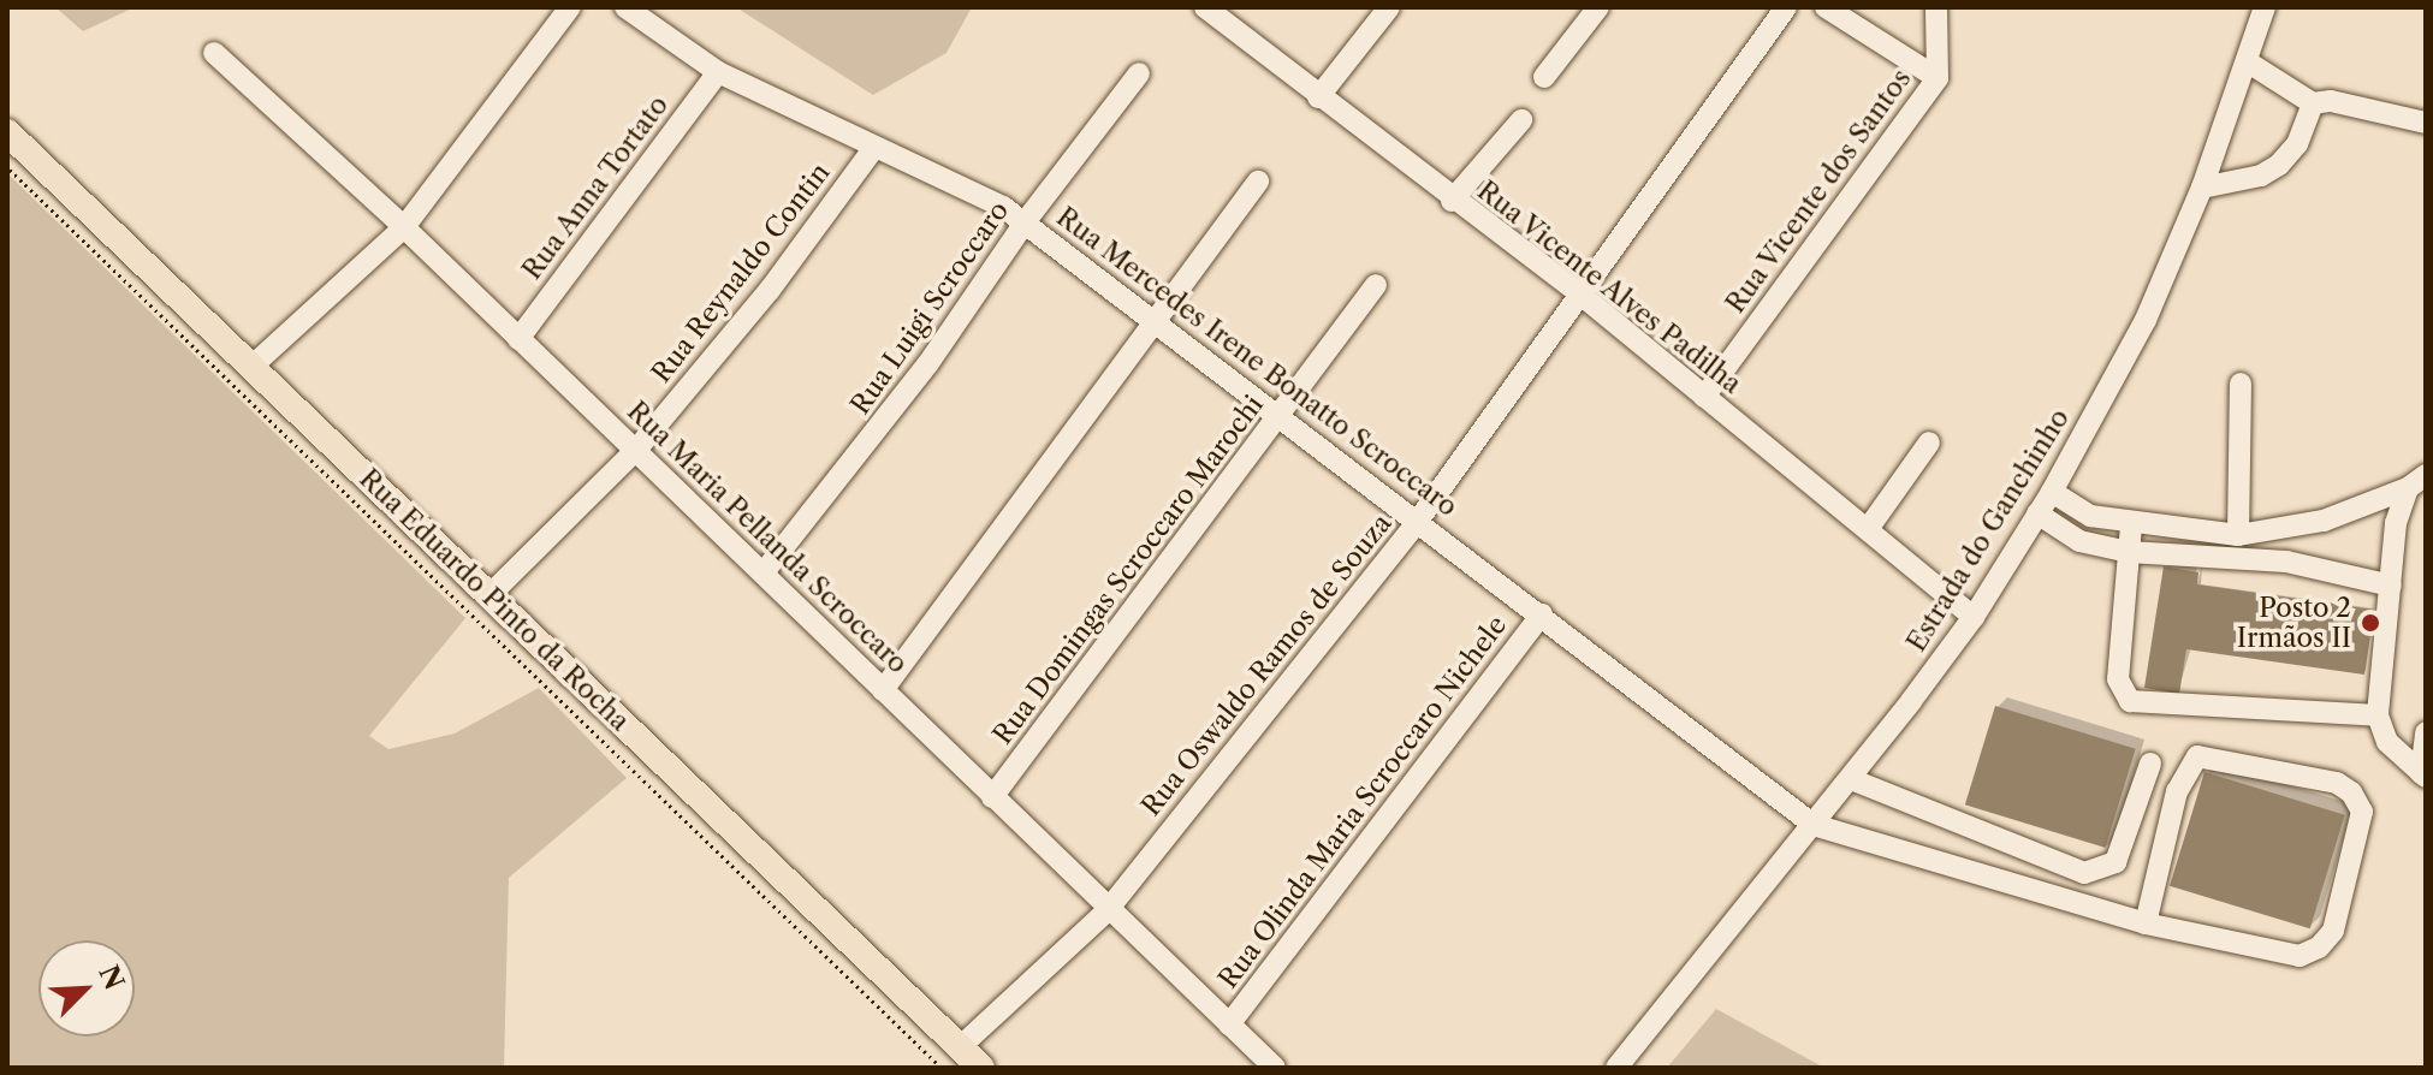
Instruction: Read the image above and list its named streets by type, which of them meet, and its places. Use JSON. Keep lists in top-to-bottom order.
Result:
{
  "streets": {
    "main road": ["Rua Eduardo Pinto da Rocha"],
    "street": [
      "Rua Anna Tortato",
      "Rua Vicente dos Santos",
      "Rua Reynaldo Contin",
      "Rua Vicente Alves Padilha",
      "Rua Luigi Scroccaro",
      "Rua Mercedes Irene Bonatto Scroccaro",
      "Estrada do Ganchinho",
      "Rua Maria Pellanda Scroccaro",
      "Rua Domingas Scroccaro Marochi",
      "Rua Oswaldo Ramos de Souza",
      "Rua Olinda Maria Scroccaro Nichele"
    ]
  },
  "crossings": [
    ["Rua Anna Tortato", "Rua Mercedes Irene Bonatto Scroccaro"],
    ["Rua Anna Tortato", "Rua Maria Pellanda Scroccaro"],
    ["Rua Vicente dos Santos", "Rua Vicente Alves Padilha"],
    ["Rua Reynaldo Contin", "Rua Mercedes Irene Bonatto Scroccaro"],
    ["Rua Reynaldo Contin", "Rua Maria Pellanda Scroccaro"],
    ["Rua Reynaldo Contin", "Rua Eduardo Pinto da Rocha"],
    ["Rua Vicente Alves Padilha", "Estrada do Ganchinho"],
    ["Rua Vicente Alves Padilha", "Rua Oswaldo Ramos de Souza"],
    ["Rua Luigi Scroccaro", "Rua Mercedes Irene Bonatto Scroccaro"],
    ["Rua Luigi Scroccaro", "Rua Maria Pellanda Scroccaro"],
    ["Rua Mercedes Irene Bonatto Scroccaro", "Estrada do Ganchinho"],
    ["Rua Mercedes Irene Bonatto Scroccaro", "Rua Domingas Scroccaro Marochi"],
    ["Rua Mercedes Irene Bonatto Scroccaro", "Rua Oswaldo Ramos de Souza"],
    ["Rua Mercedes Irene Bonatto Scroccaro", "Rua Olinda Maria Scroccaro Nichele"],
    ["Rua Maria Pellanda Scroccaro", "Rua Domingas Scroccaro Marochi"],
    ["Rua Maria Pellanda Scroccaro", "Rua Oswaldo Ramos de Souza"],
    ["Rua Maria Pellanda Scroccaro", "Rua Olinda Maria Scroccaro Nichele"],
    ["Rua Eduardo Pinto da Rocha", "Rua Oswaldo Ramos de Souza"]
  ],
  "places": ["Posto 2 Irmãos II"],
  "north": "top right"
}
